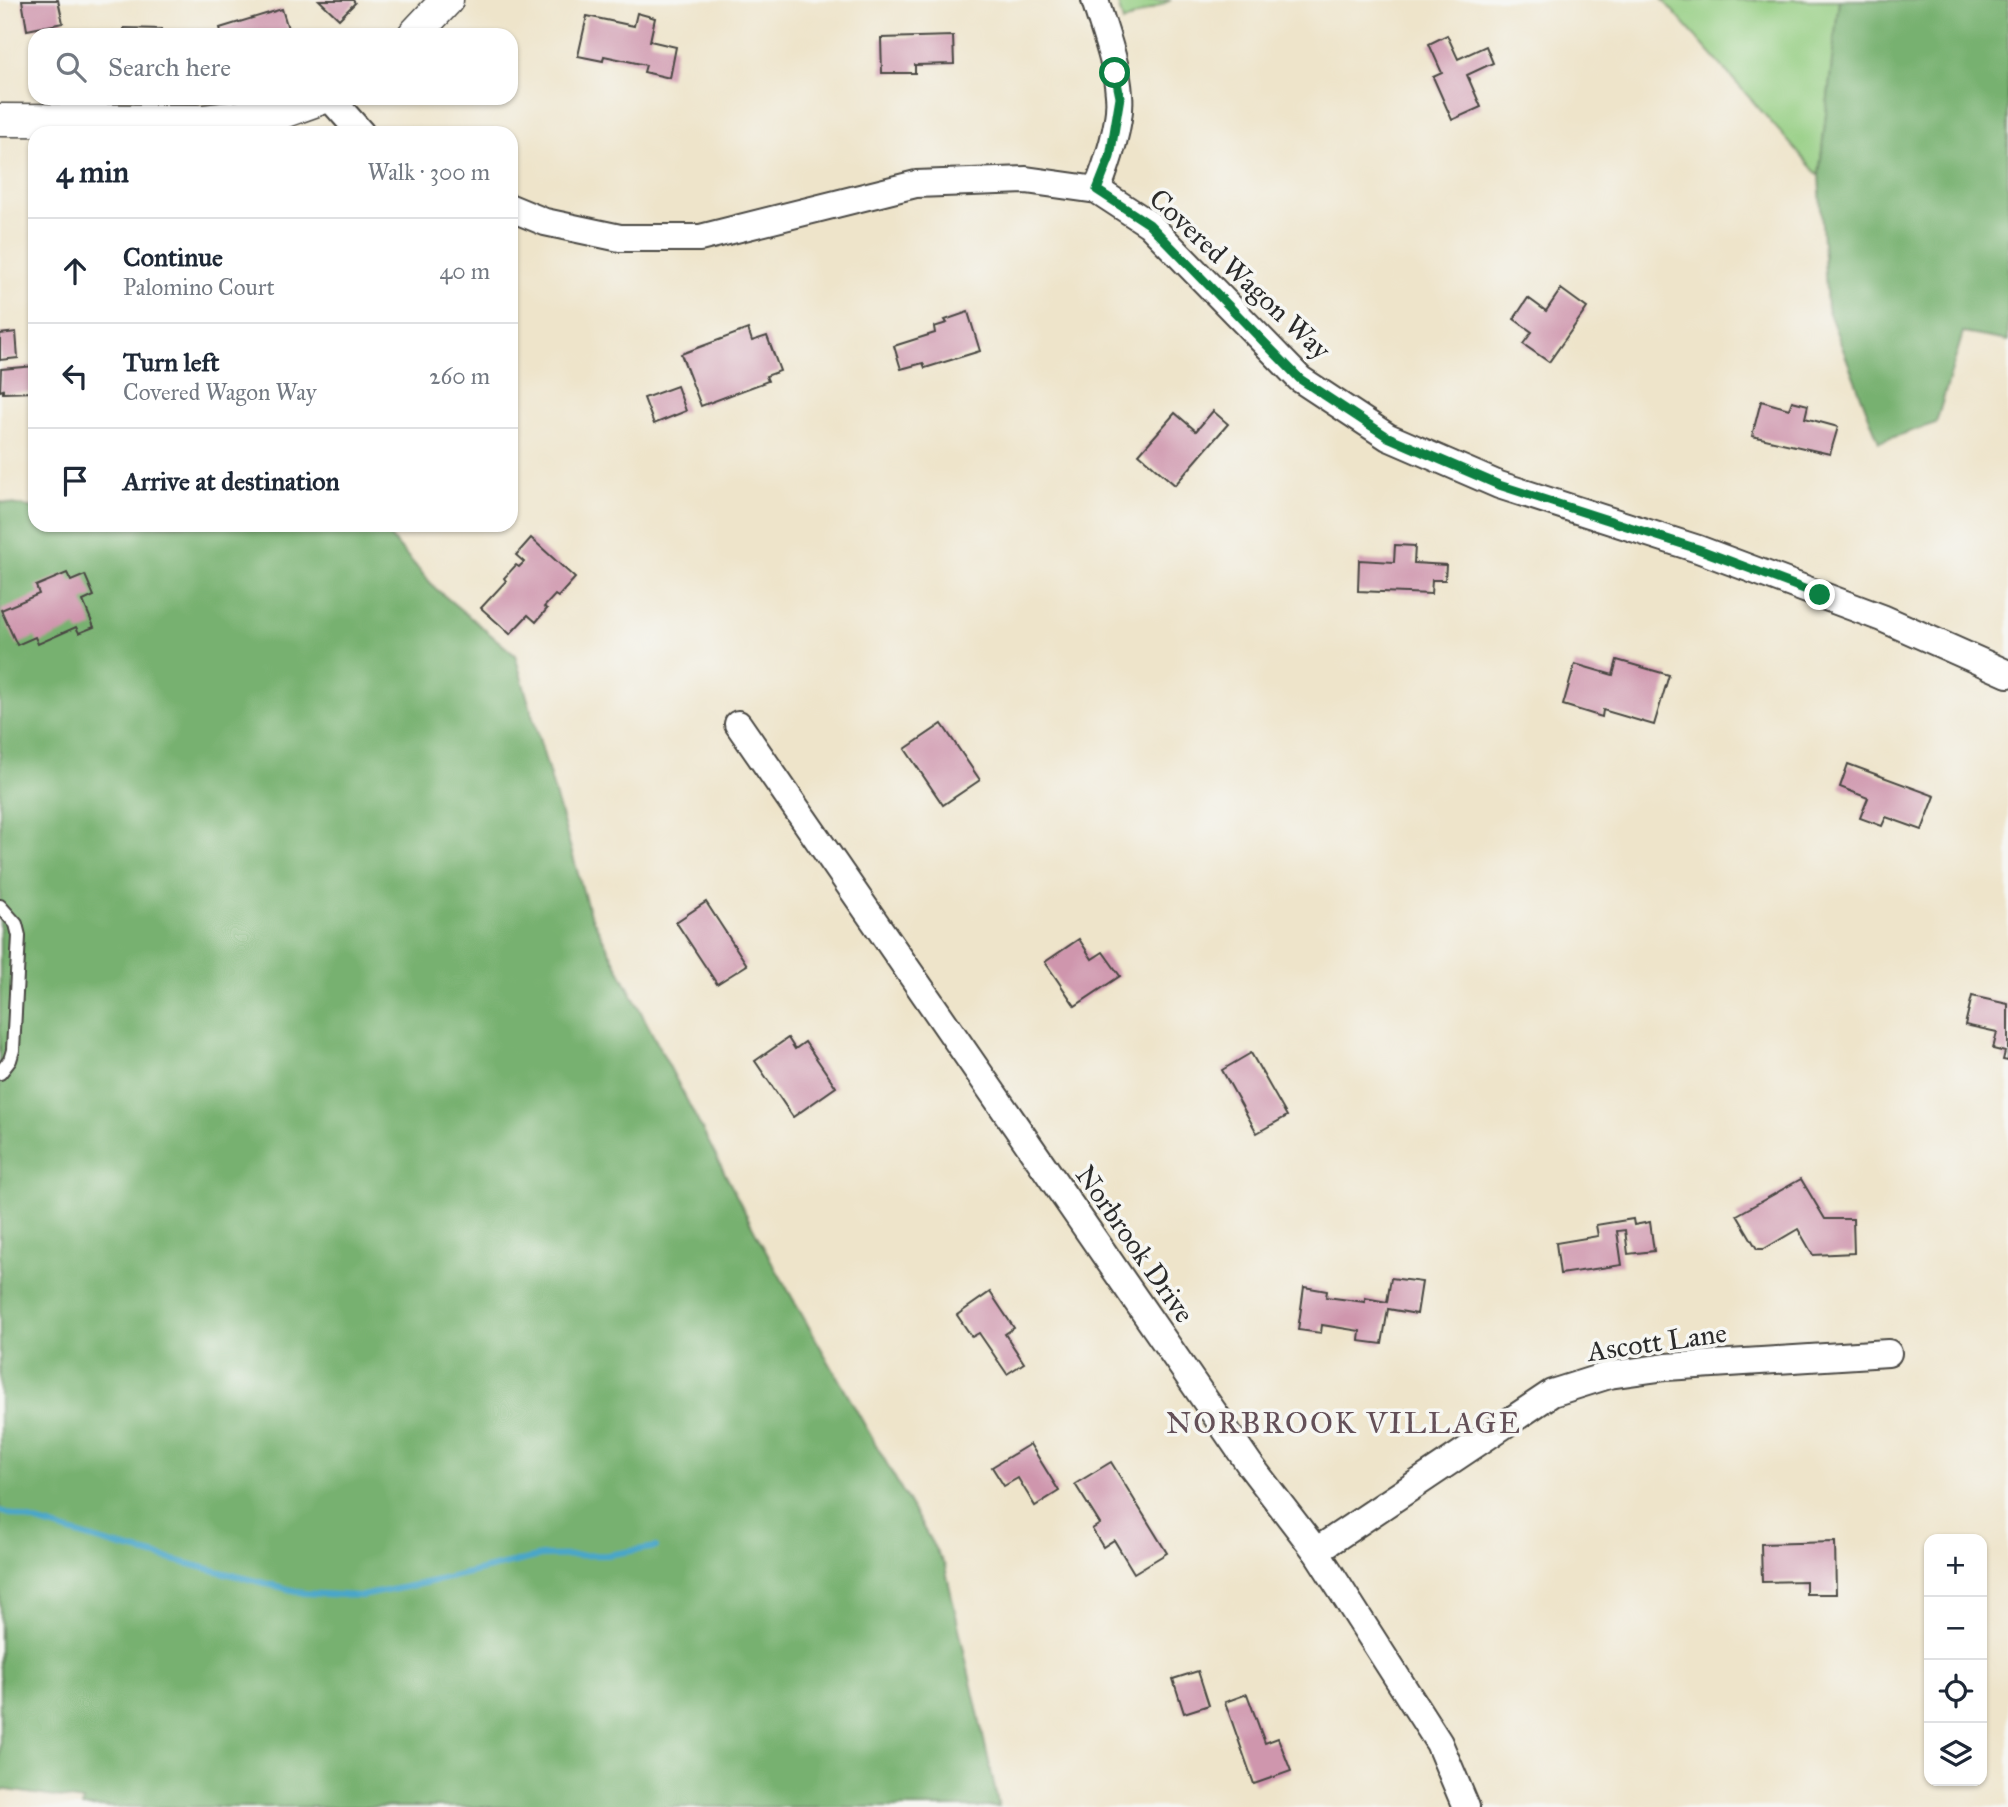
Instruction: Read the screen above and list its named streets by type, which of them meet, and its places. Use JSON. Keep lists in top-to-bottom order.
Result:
{
  "streets": {
    "street": ["Covered Wagon Way", "Norbrook Drive", "Ascott Lane"]
  },
  "crossings": [
    ["Norbrook Drive", "Ascott Lane"]
  ],
  "districts": ["NORBROOK VILLAGE"],
  "page": {
    "search": "Search here",
    "heading": ["4 min", "Walk · 300 m"],
    "list": [
      ["Continue", "Palomino Court", "40 m"],
      ["Turn left", "Covered Wagon Way", "260 m"],
      "Arrive at destination"
    ],
    "map_buttons": ["+", "−"]
  }
}
